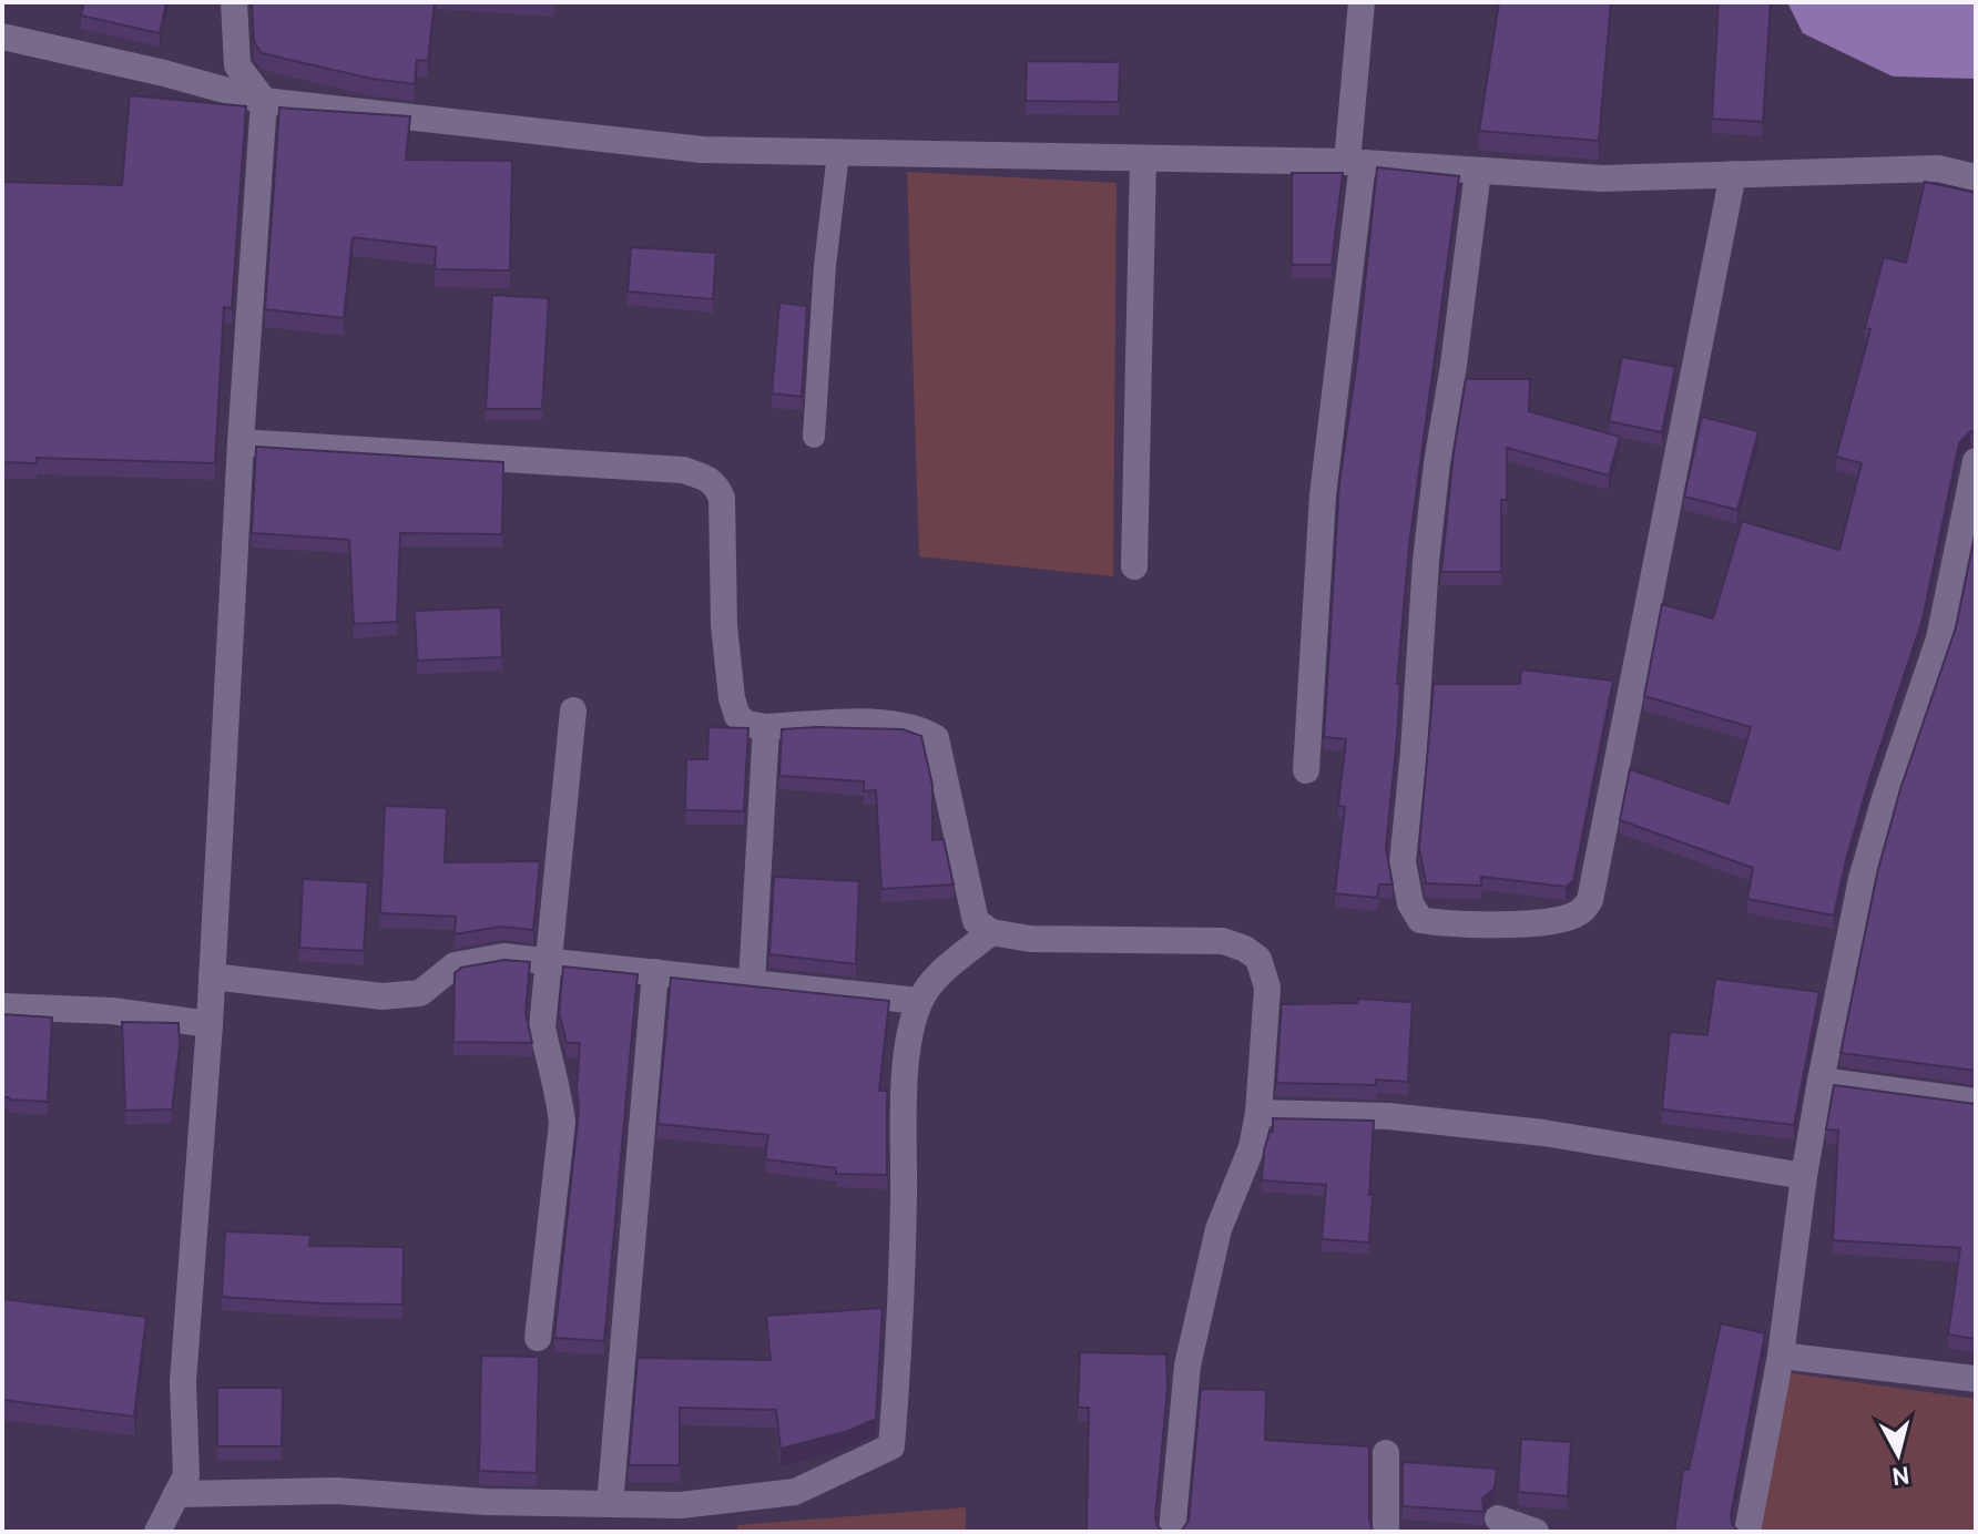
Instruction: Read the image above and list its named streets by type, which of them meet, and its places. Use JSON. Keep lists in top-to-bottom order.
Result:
{
  "north": "bottom"
}
